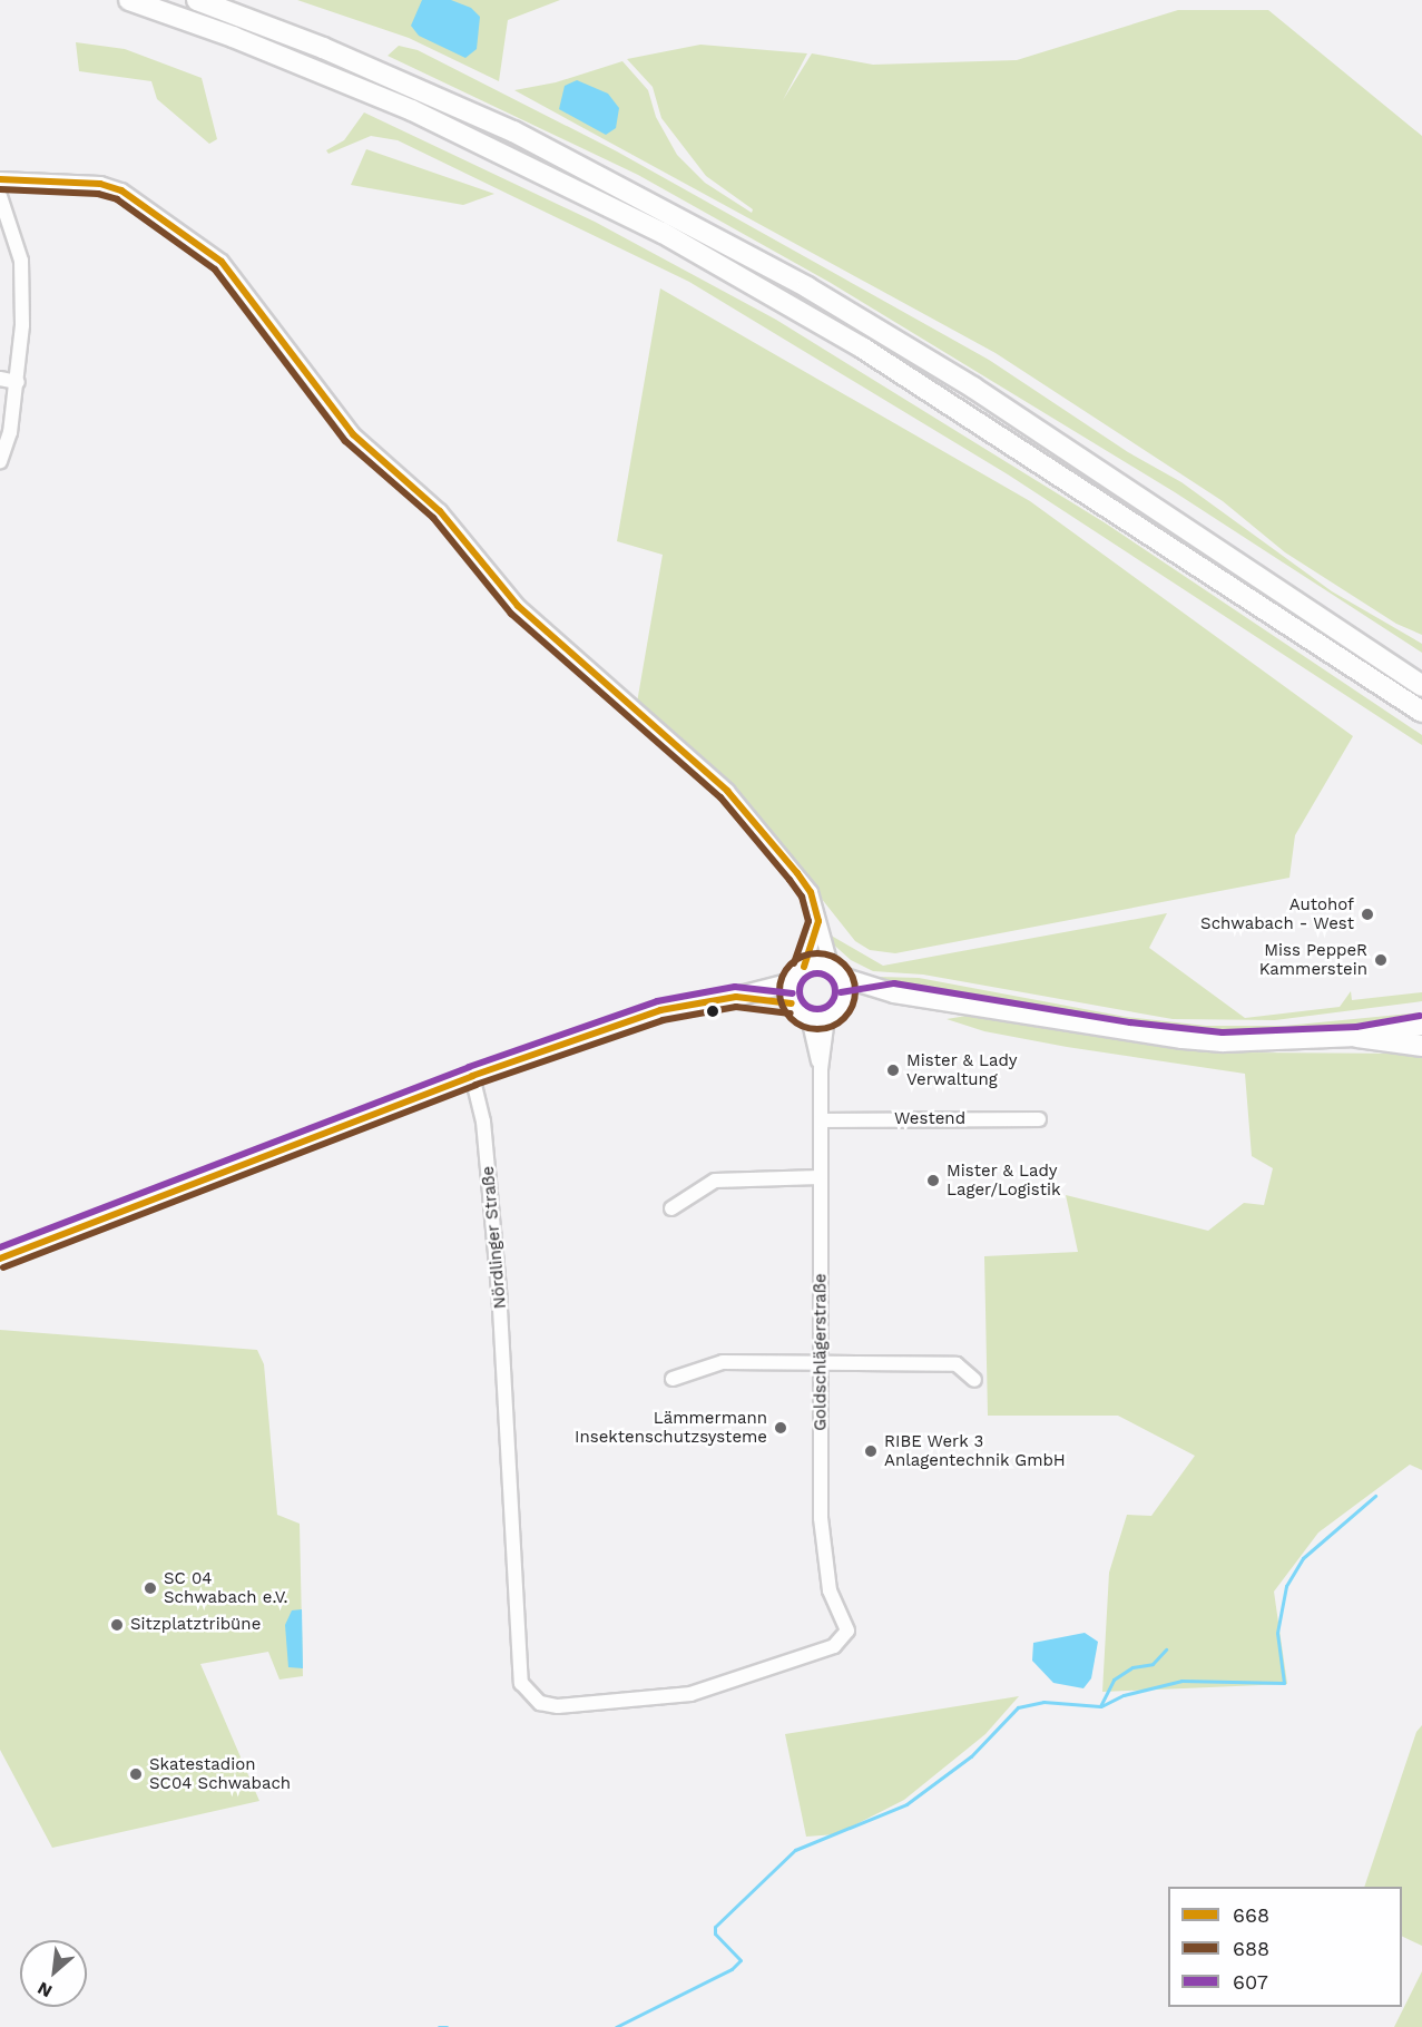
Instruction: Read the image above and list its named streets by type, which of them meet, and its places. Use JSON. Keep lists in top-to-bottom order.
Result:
{
  "streets": {
    "street": ["Westend", "Nördlinger Straße", "Goldschlägerstraße"]
  },
  "crossings": [
    ["Westend", "Goldschlägerstraße"],
    ["Nördlinger Straße", "Goldschlägerstraße"]
  ],
  "places": [
    "Autohof Schwabach - West",
    "Miss PeppeR Kammerstein",
    "Mister & Lady Verwaltung",
    "Mister & Lady Lager/Logistik",
    "Lämmermann Insektenschutzsysteme",
    "RIBE Werk 3 Anlagentechnik GmbH",
    "SC 04 Schwabach e.V.",
    "Sitzplatztribüne",
    "Skatestadion SC04 Schwabach"
  ],
  "lines": ["transit line 668", "transit line 688", "transit line 607"],
  "legend": ["668", "688", "607"],
  "north": "bottom left"
}
